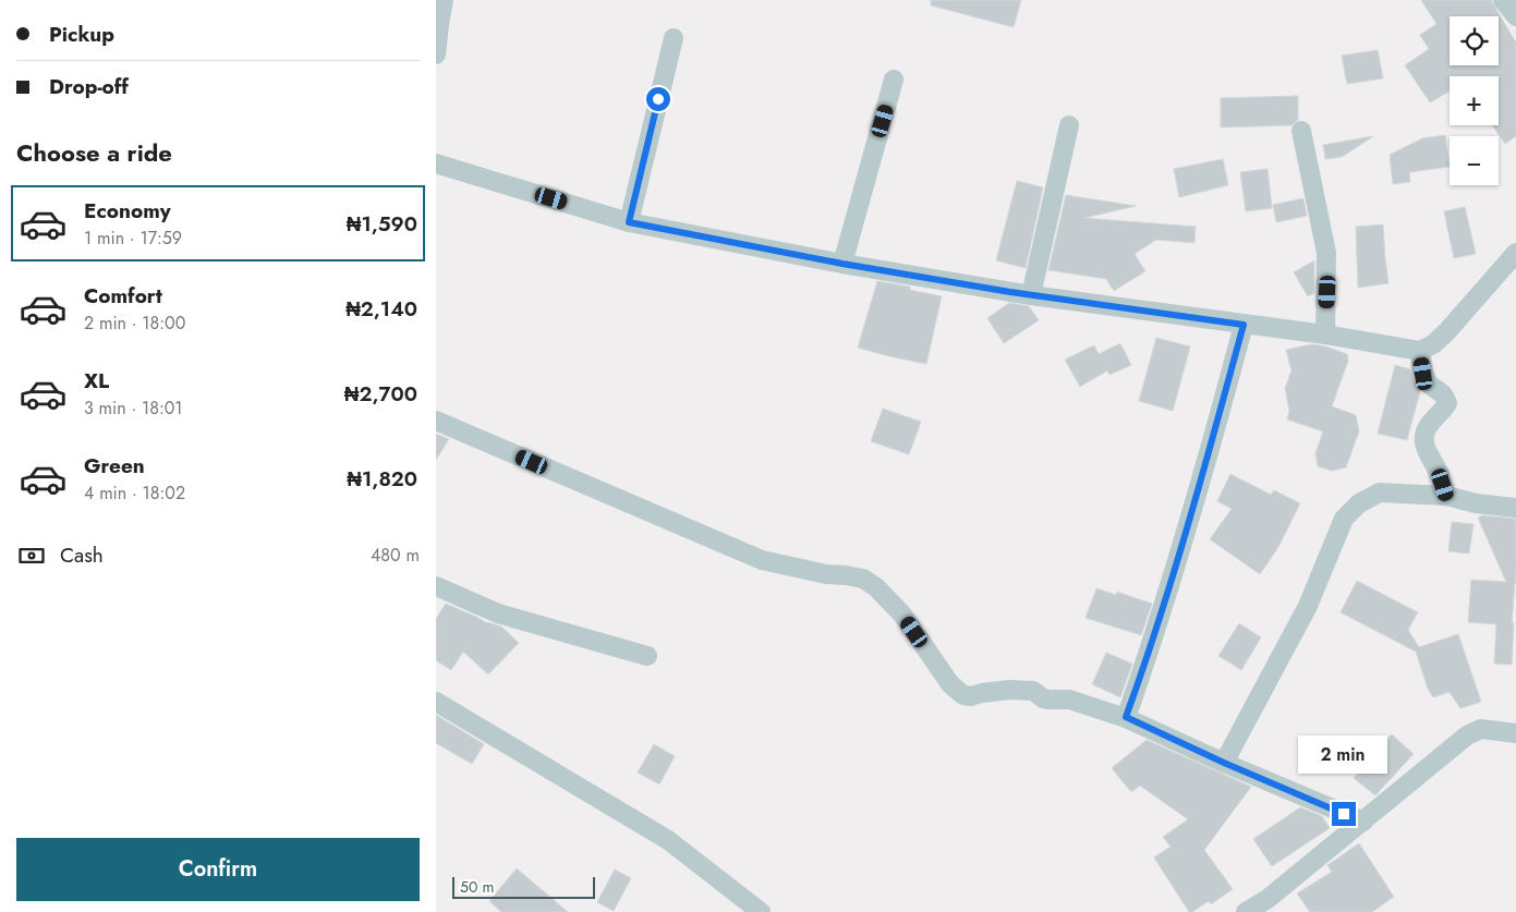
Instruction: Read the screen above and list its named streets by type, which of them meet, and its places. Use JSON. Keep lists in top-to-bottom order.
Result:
{
  "scale_bar": "50 m",
  "page": {
    "banner": ["Pickup", "Drop-off"],
    "map_buttons": ["+", "−"],
    "heading": "Choose a ride",
    "list": [
      {
        "name": "Economy",
        "note": "1 min · 17:59",
        "value": "₦1,590"
      },
      {
        "name": "Comfort",
        "note": "2 min · 18:00",
        "value": "₦2,140"
      },
      {
        "name": "XL",
        "note": "3 min · 18:01",
        "value": "₦2,700"
      },
      {
        "name": "Green",
        "note": "4 min · 18:02",
        "value": "₦1,820"
      }
    ],
    "pay": ["Cash", "480 m"],
    "bubble": "2 min",
    "buttons": "Confirm",
    "scale": "50 m"
  }
}
